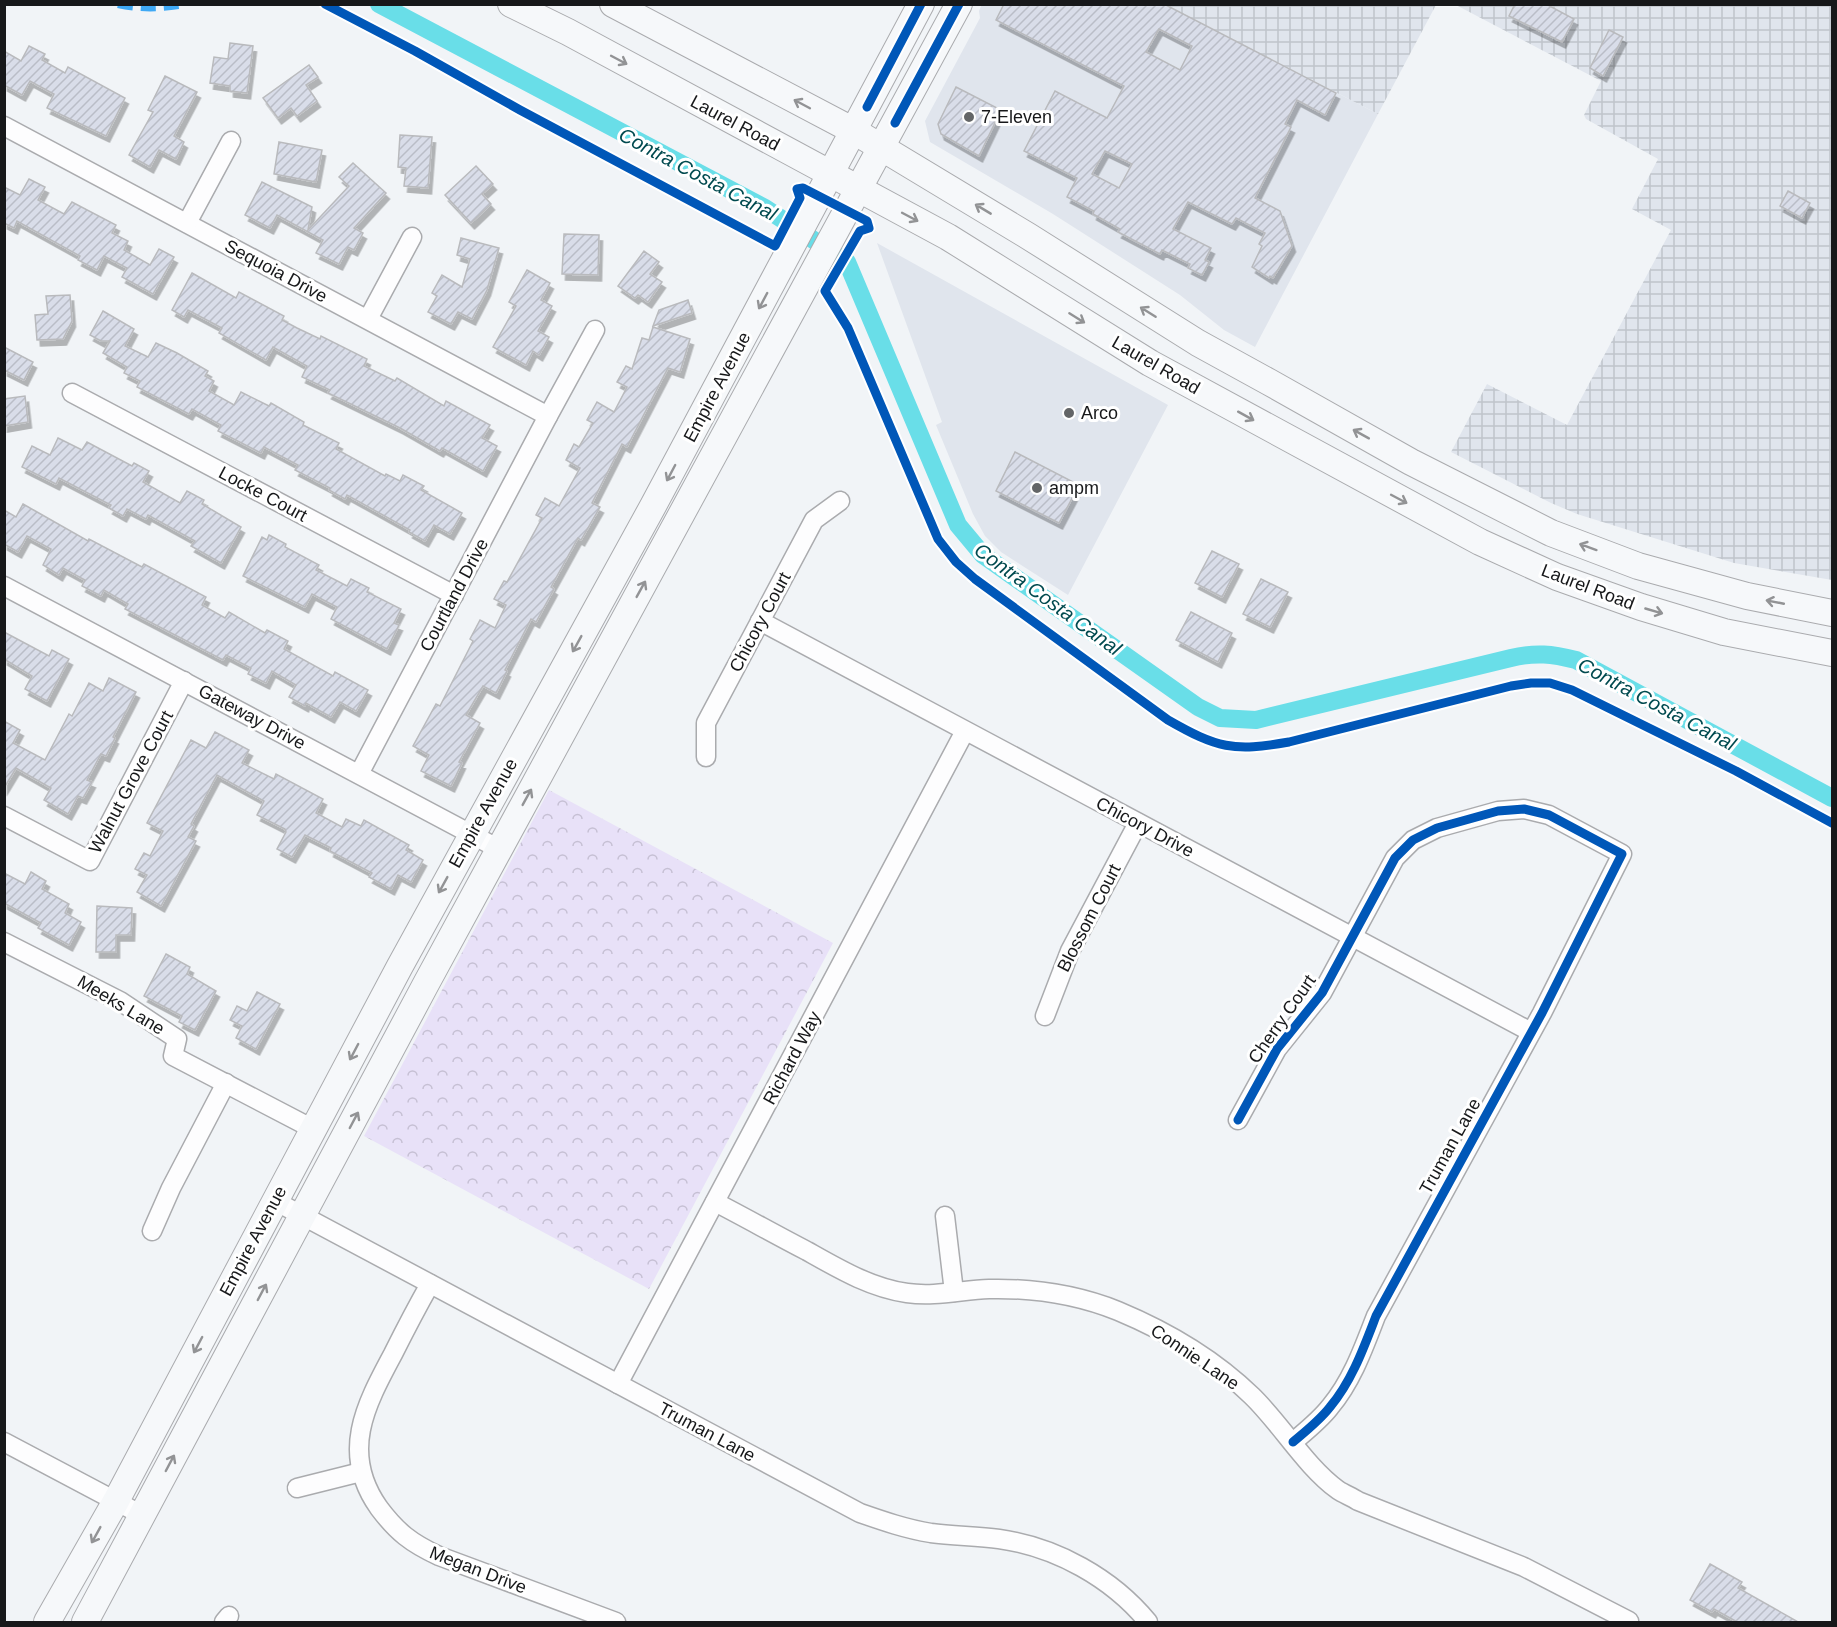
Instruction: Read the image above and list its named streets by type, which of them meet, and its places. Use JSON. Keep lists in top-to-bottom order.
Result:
{
  "streets": {
    "main road": ["Laurel Road", "Empire Avenue"],
    "street": [
      "Sequoia Drive",
      "Locke Court",
      "Courtland Drive",
      "Chicory Court",
      "Gateway Drive",
      "Walnut Grove Court",
      "Chicory Drive",
      "Blossom Court",
      "Meeks Lane",
      "Cherry Court",
      "Richard Way",
      "Truman Lane",
      "Connie Lane",
      "Megan Drive"
    ]
  },
  "crossings": [
    ["Laurel Road", "Empire Avenue"],
    ["Sequoia Drive", "Courtland Drive"],
    ["Empire Avenue", "Gateway Drive"],
    ["Empire Avenue", "Meeks Lane"],
    ["Empire Avenue", "Truman Lane"],
    ["Locke Court", "Courtland Drive"],
    ["Courtland Drive", "Gateway Drive"],
    ["Chicory Court", "Chicory Drive"],
    ["Gateway Drive", "Walnut Grove Court"],
    ["Chicory Drive", "Blossom Court"],
    ["Chicory Drive", "Cherry Court"],
    ["Chicory Drive", "Richard Way"],
    ["Chicory Drive", "Truman Lane"],
    ["Cherry Court", "Truman Lane"],
    ["Richard Way", "Truman Lane"],
    ["Richard Way", "Connie Lane"],
    ["Truman Lane", "Connie Lane"],
    ["Truman Lane", "Megan Drive"]
  ],
  "water": ["Contra Costa Canal"],
  "places": ["7-Eleven", "Arco", "ampm"]
}
